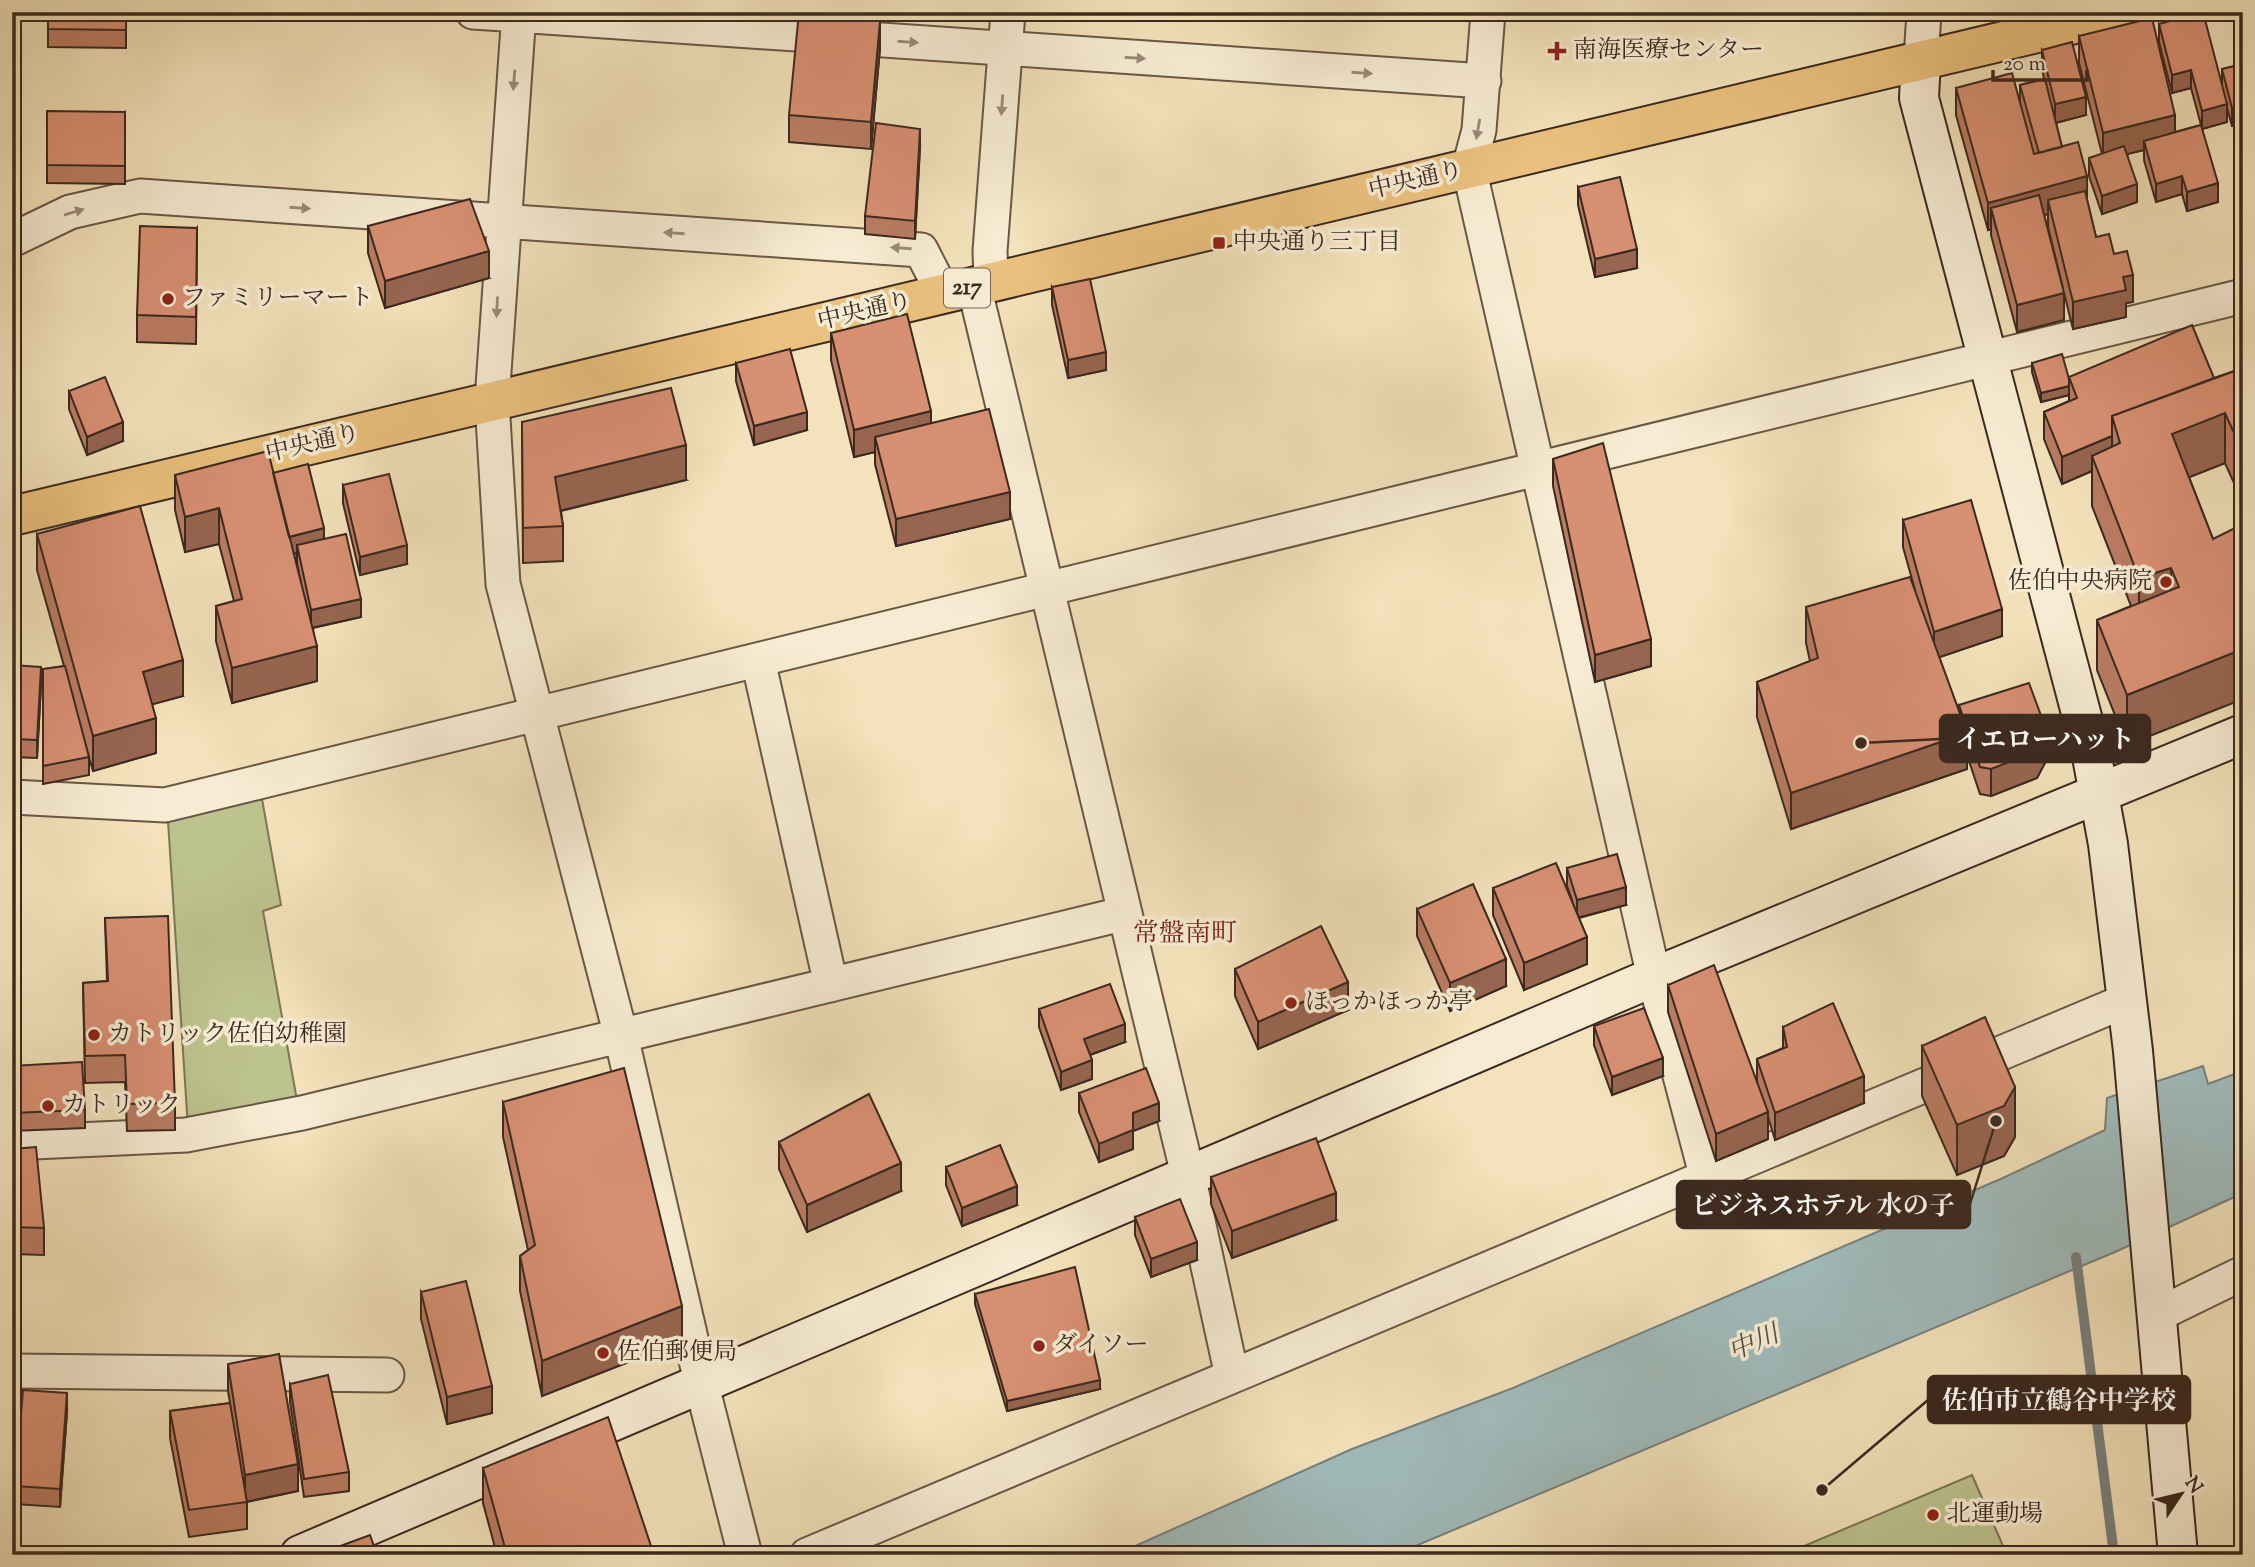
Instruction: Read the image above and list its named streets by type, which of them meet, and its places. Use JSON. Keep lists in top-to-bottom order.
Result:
{
  "streets": {
    "highway": ["中央通り", "217"]
  },
  "crossings": [
    ["中央通り", "217"]
  ],
  "districts": ["常盤南町"],
  "water": ["中川"],
  "places": {
    "health": ["南海医療センター"],
    "transit": ["中央通り三丁目"],
    "other": [
      "ファミリーマート",
      "佐伯中央病院",
      "イエローハット",
      "ほっかほっか亭",
      "カトリック佐伯幼稚園",
      "カトリック",
      "ビジネスホテル 水の子",
      "ダイソー",
      "佐伯郵便局",
      "佐伯市立鶴谷中学校",
      "北運動場"
    ]
  },
  "scale_bar": "20 m",
  "north": "top right"
}
